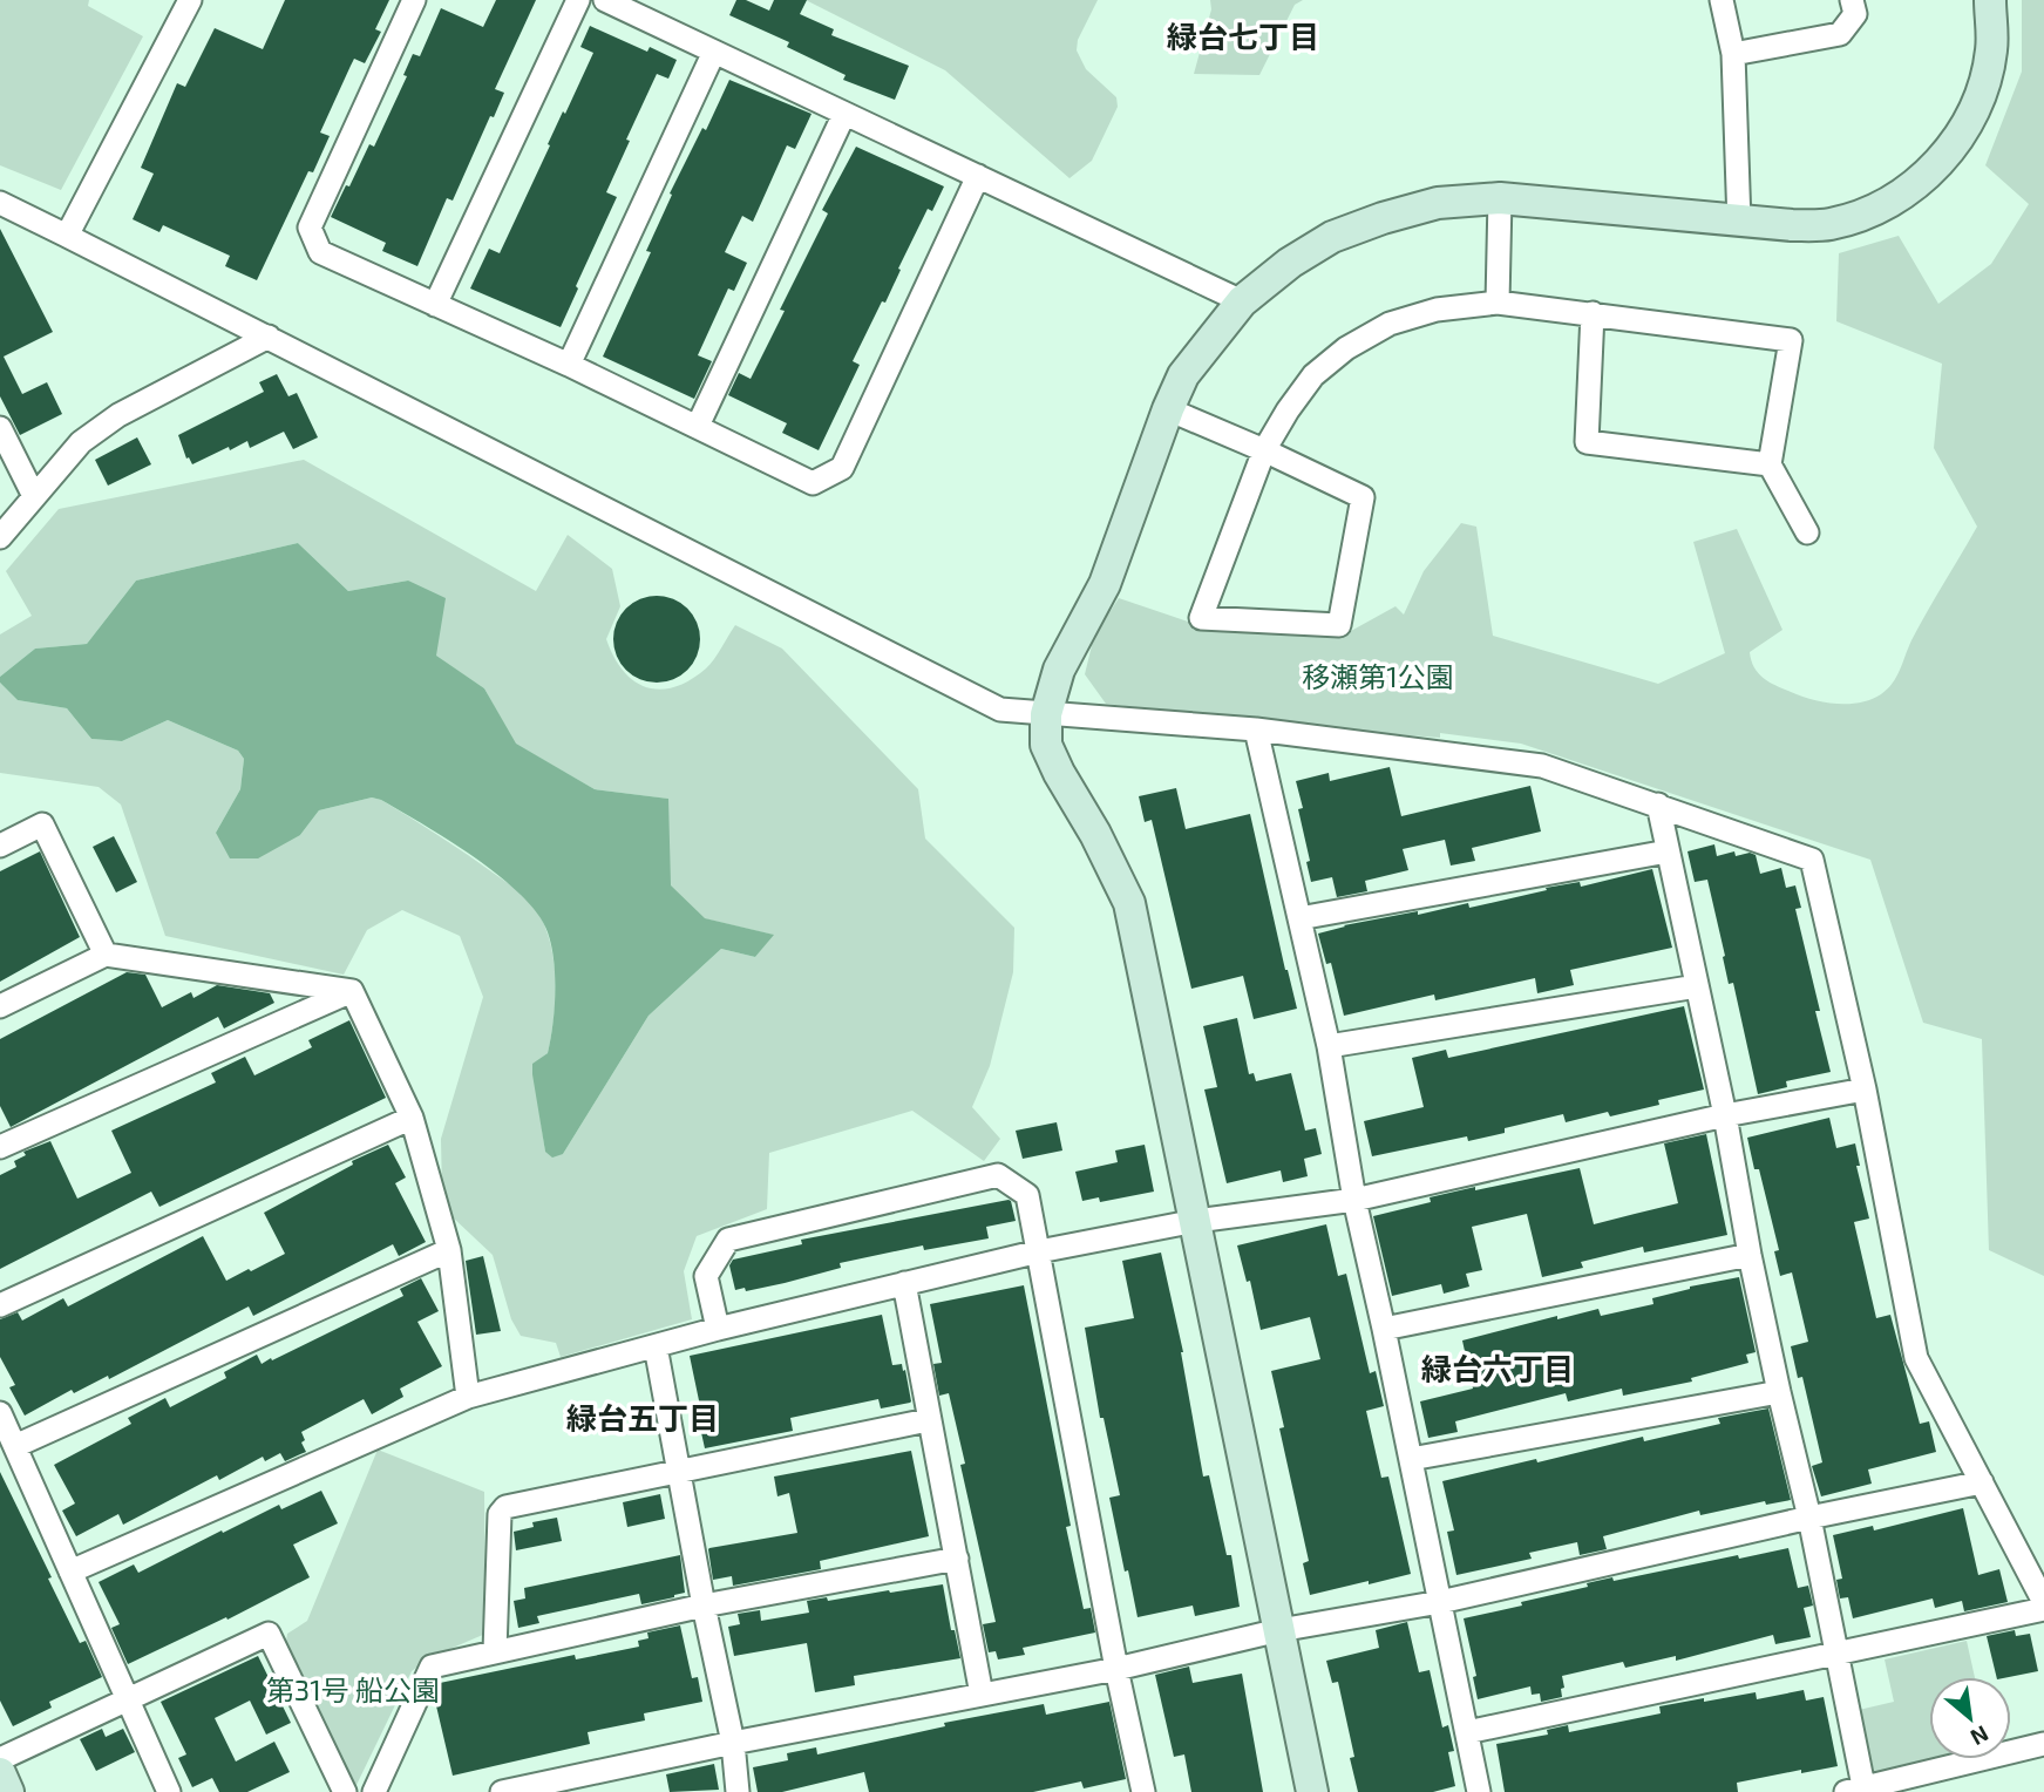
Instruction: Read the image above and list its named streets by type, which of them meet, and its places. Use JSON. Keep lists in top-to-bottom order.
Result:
{
  "districts": ["緑台七丁目", "緑台六丁目", "緑台五丁目"],
  "parks": ["移瀬第1公園", "第31号 船公園"],
  "north": "bottom right"
}
